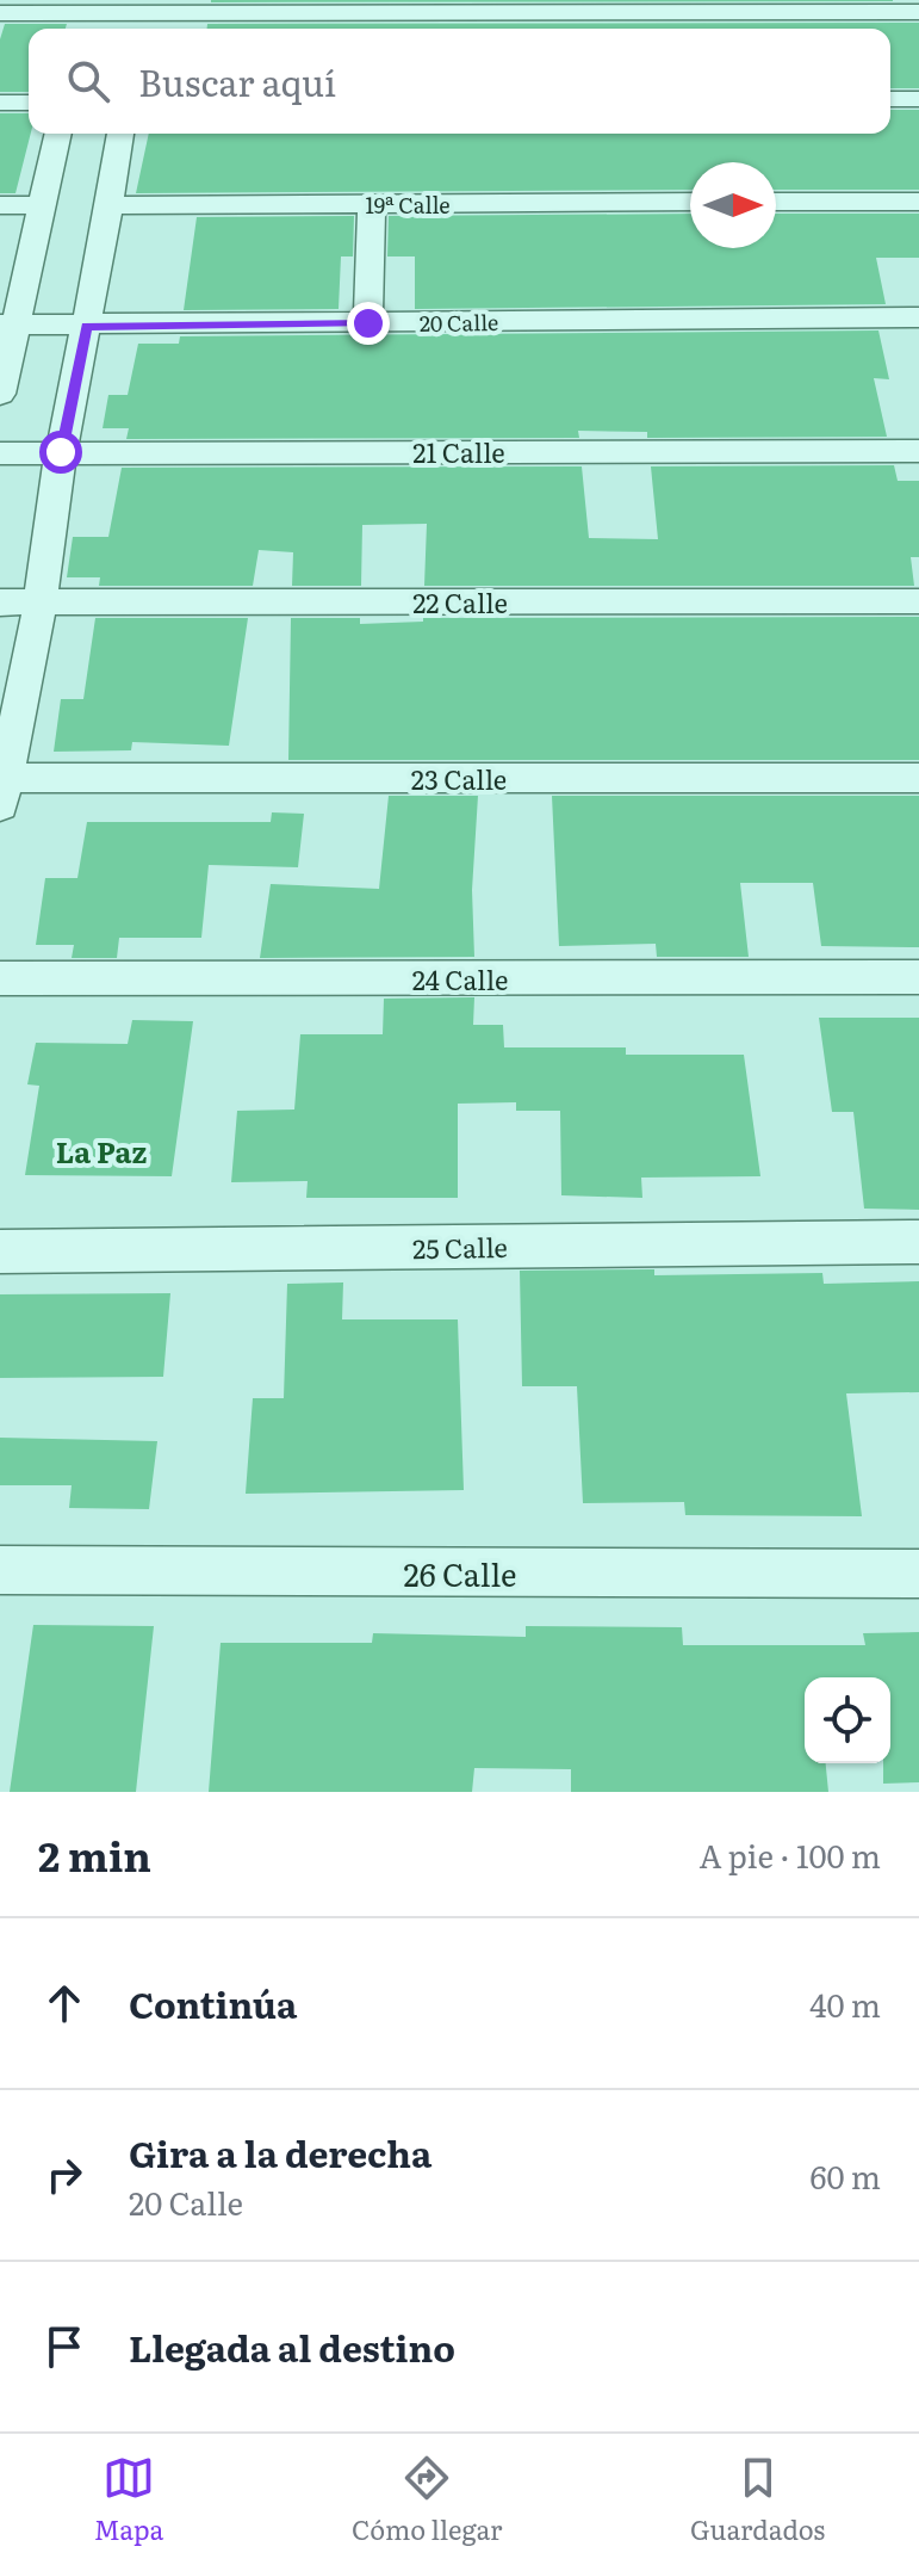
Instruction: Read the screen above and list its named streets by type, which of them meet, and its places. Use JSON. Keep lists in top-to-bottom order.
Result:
{
  "streets": {
    "street": [
      "19ª Calle",
      "20 Calle",
      "21 Calle",
      "22 Calle",
      "23 Calle",
      "24 Calle",
      "25 Calle",
      "26 Calle"
    ]
  },
  "districts": ["La Paz"],
  "north": "right",
  "page": {
    "search": "Buscar aquí",
    "heading": ["2 min", "A pie · 100 m"],
    "list": [
      ["Continúa", "40 m"],
      ["Gira a la derecha", "20 Calle", "60 m"],
      "Llegada al destino"
    ],
    "nav": ["Mapa", "Cómo llegar", "Guardados"]
  }
}
